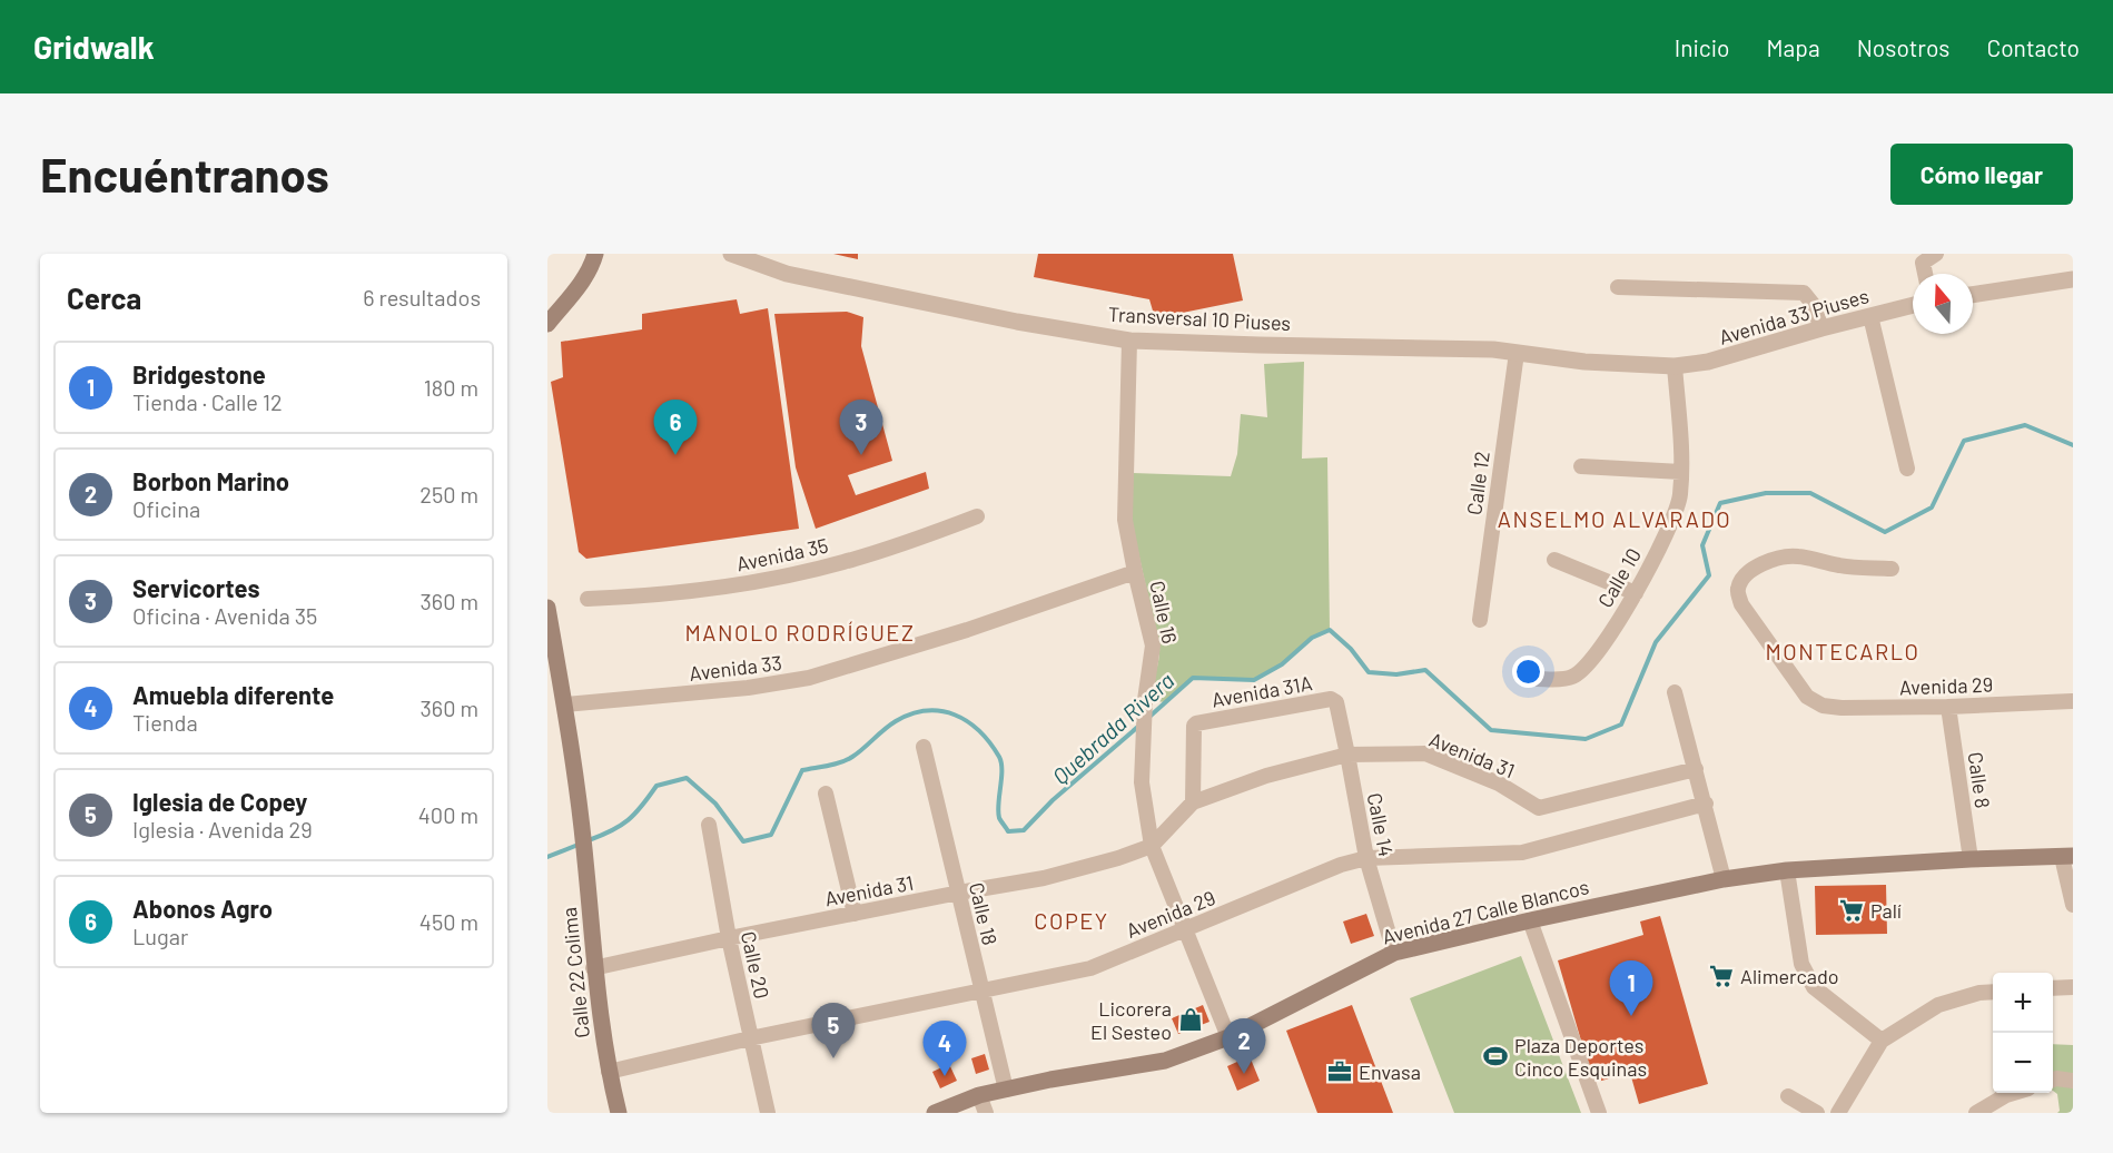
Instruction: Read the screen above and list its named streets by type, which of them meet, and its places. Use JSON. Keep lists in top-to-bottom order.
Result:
{
  "streets": {
    "main road": ["Avenida 27 Calle Blancos", "Calle 22 Colima"],
    "street": [
      "Avenida 33 Piuses",
      "Transversal 10 Piuses",
      "Calle 12",
      "Avenida 35",
      "Calle 10",
      "Calle 16",
      "Avenida 33",
      "Avenida 29",
      "Avenida 31A",
      "Avenida 31",
      "Calle 8",
      "Calle 14",
      "Calle 18",
      "Calle 20"
    ]
  },
  "crossings": [
    ["Avenida 33 Piuses", "Transversal 10 Piuses"],
    ["Avenida 33 Piuses", "Calle 10"],
    ["Transversal 10 Piuses", "Calle 12"],
    ["Transversal 10 Piuses", "Calle 10"],
    ["Transversal 10 Piuses", "Calle 16"],
    ["Calle 16", "Avenida 33"],
    ["Calle 16", "Avenida 29"],
    ["Calle 16", "Avenida 31"],
    ["Calle 16", "Avenida 27 Calle Blancos"],
    ["Avenida 33", "Calle 22 Colima"],
    ["Avenida 29", "Calle 8"],
    ["Avenida 29", "Calle 14"],
    ["Avenida 29", "Calle 18"],
    ["Avenida 29", "Calle 20"],
    ["Avenida 29", "Calle 22 Colima"],
    ["Avenida 31A", "Avenida 31"],
    ["Avenida 31A", "Calle 14"],
    ["Avenida 31", "Calle 14"],
    ["Avenida 31", "Calle 18"],
    ["Avenida 31", "Calle 20"],
    ["Avenida 31", "Calle 22 Colima"],
    ["Calle 8", "Avenida 27 Calle Blancos"],
    ["Calle 14", "Avenida 27 Calle Blancos"],
    ["Avenida 27 Calle Blancos", "Calle 18"]
  ],
  "districts": [
    "ANSELMO ALVARADO",
    "MANOLO RODRÍGUEZ",
    "MONTECARLO",
    "COPEY"
  ],
  "water": ["Quebrada Rivera"],
  "places": {
    "supermarket": ["Palí", "Alimercado"],
    "shop": ["Licorera El Sesteo"],
    "sports": ["Plaza Deportes Cinco Esquinas"],
    "office": ["Envasa"]
  },
  "north": "top",
  "page": {
    "header": "Gridwalk",
    "nav": [
      "Inicio",
      "Mapa",
      "Nosotros",
      "Contacto"
    ],
    "buttons": "Cómo llegar",
    "title": "Encuéntranos",
    "heading": ["Cerca", "6 resultados"],
    "list": [
      {
        "mark": "1",
        "name": "Bridgestone",
        "note": "Tienda · Calle 12",
        "value": "180 m"
      },
      {
        "mark": "2",
        "name": "Borbon Marino",
        "note": "Oficina",
        "value": "250 m"
      },
      {
        "mark": "3",
        "name": "Servicortes",
        "note": "Oficina · Avenida 35",
        "value": "360 m"
      },
      {
        "mark": "4",
        "name": "Amuebla diferente",
        "note": "Tienda",
        "value": "360 m"
      },
      {
        "mark": "5",
        "name": "Iglesia de Copey",
        "note": "Iglesia · Avenida 29",
        "value": "400 m"
      },
      {
        "mark": "6",
        "name": "Abonos Agro",
        "note": "Lugar",
        "value": "450 m"
      }
    ],
    "pins": [
      "3",
      "6",
      "1",
      "5",
      "2",
      "4"
    ],
    "map_buttons": ["+", "−"]
  }
}
